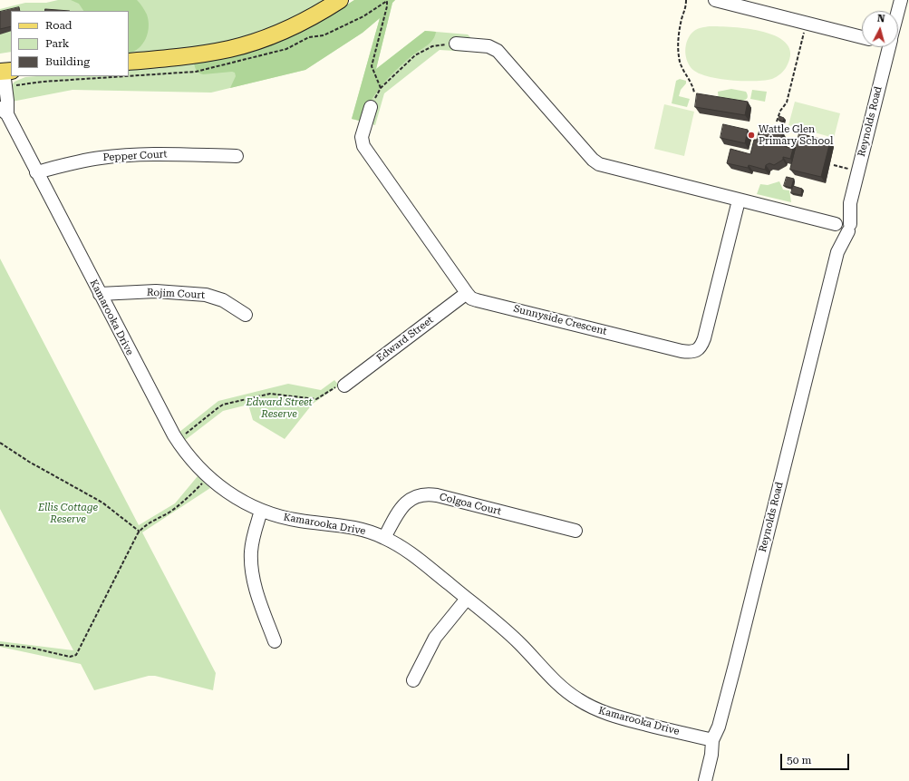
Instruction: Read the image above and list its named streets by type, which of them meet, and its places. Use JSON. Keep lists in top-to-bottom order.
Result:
{
  "streets": {
    "street": [
      "Reynolds Road",
      "Pepper Court",
      "Rojim Court",
      "Kamarooka Drive",
      "Sunnyside Crescent",
      "Edward Street",
      "Colgoa Court"
    ]
  },
  "crossings": [
    ["Reynolds Road", "Kamarooka Drive"],
    ["Pepper Court", "Kamarooka Drive"],
    ["Rojim Court", "Kamarooka Drive"],
    ["Kamarooka Drive", "Colgoa Court"],
    ["Sunnyside Crescent", "Edward Street"]
  ],
  "parks": ["Edward Street Reserve", "Ellis Cottage Reserve"],
  "places": ["Wattle Glen Primary School"],
  "legend": ["Road", "Park", "Building"],
  "scale_bar": "50 m",
  "north": "top"
}
